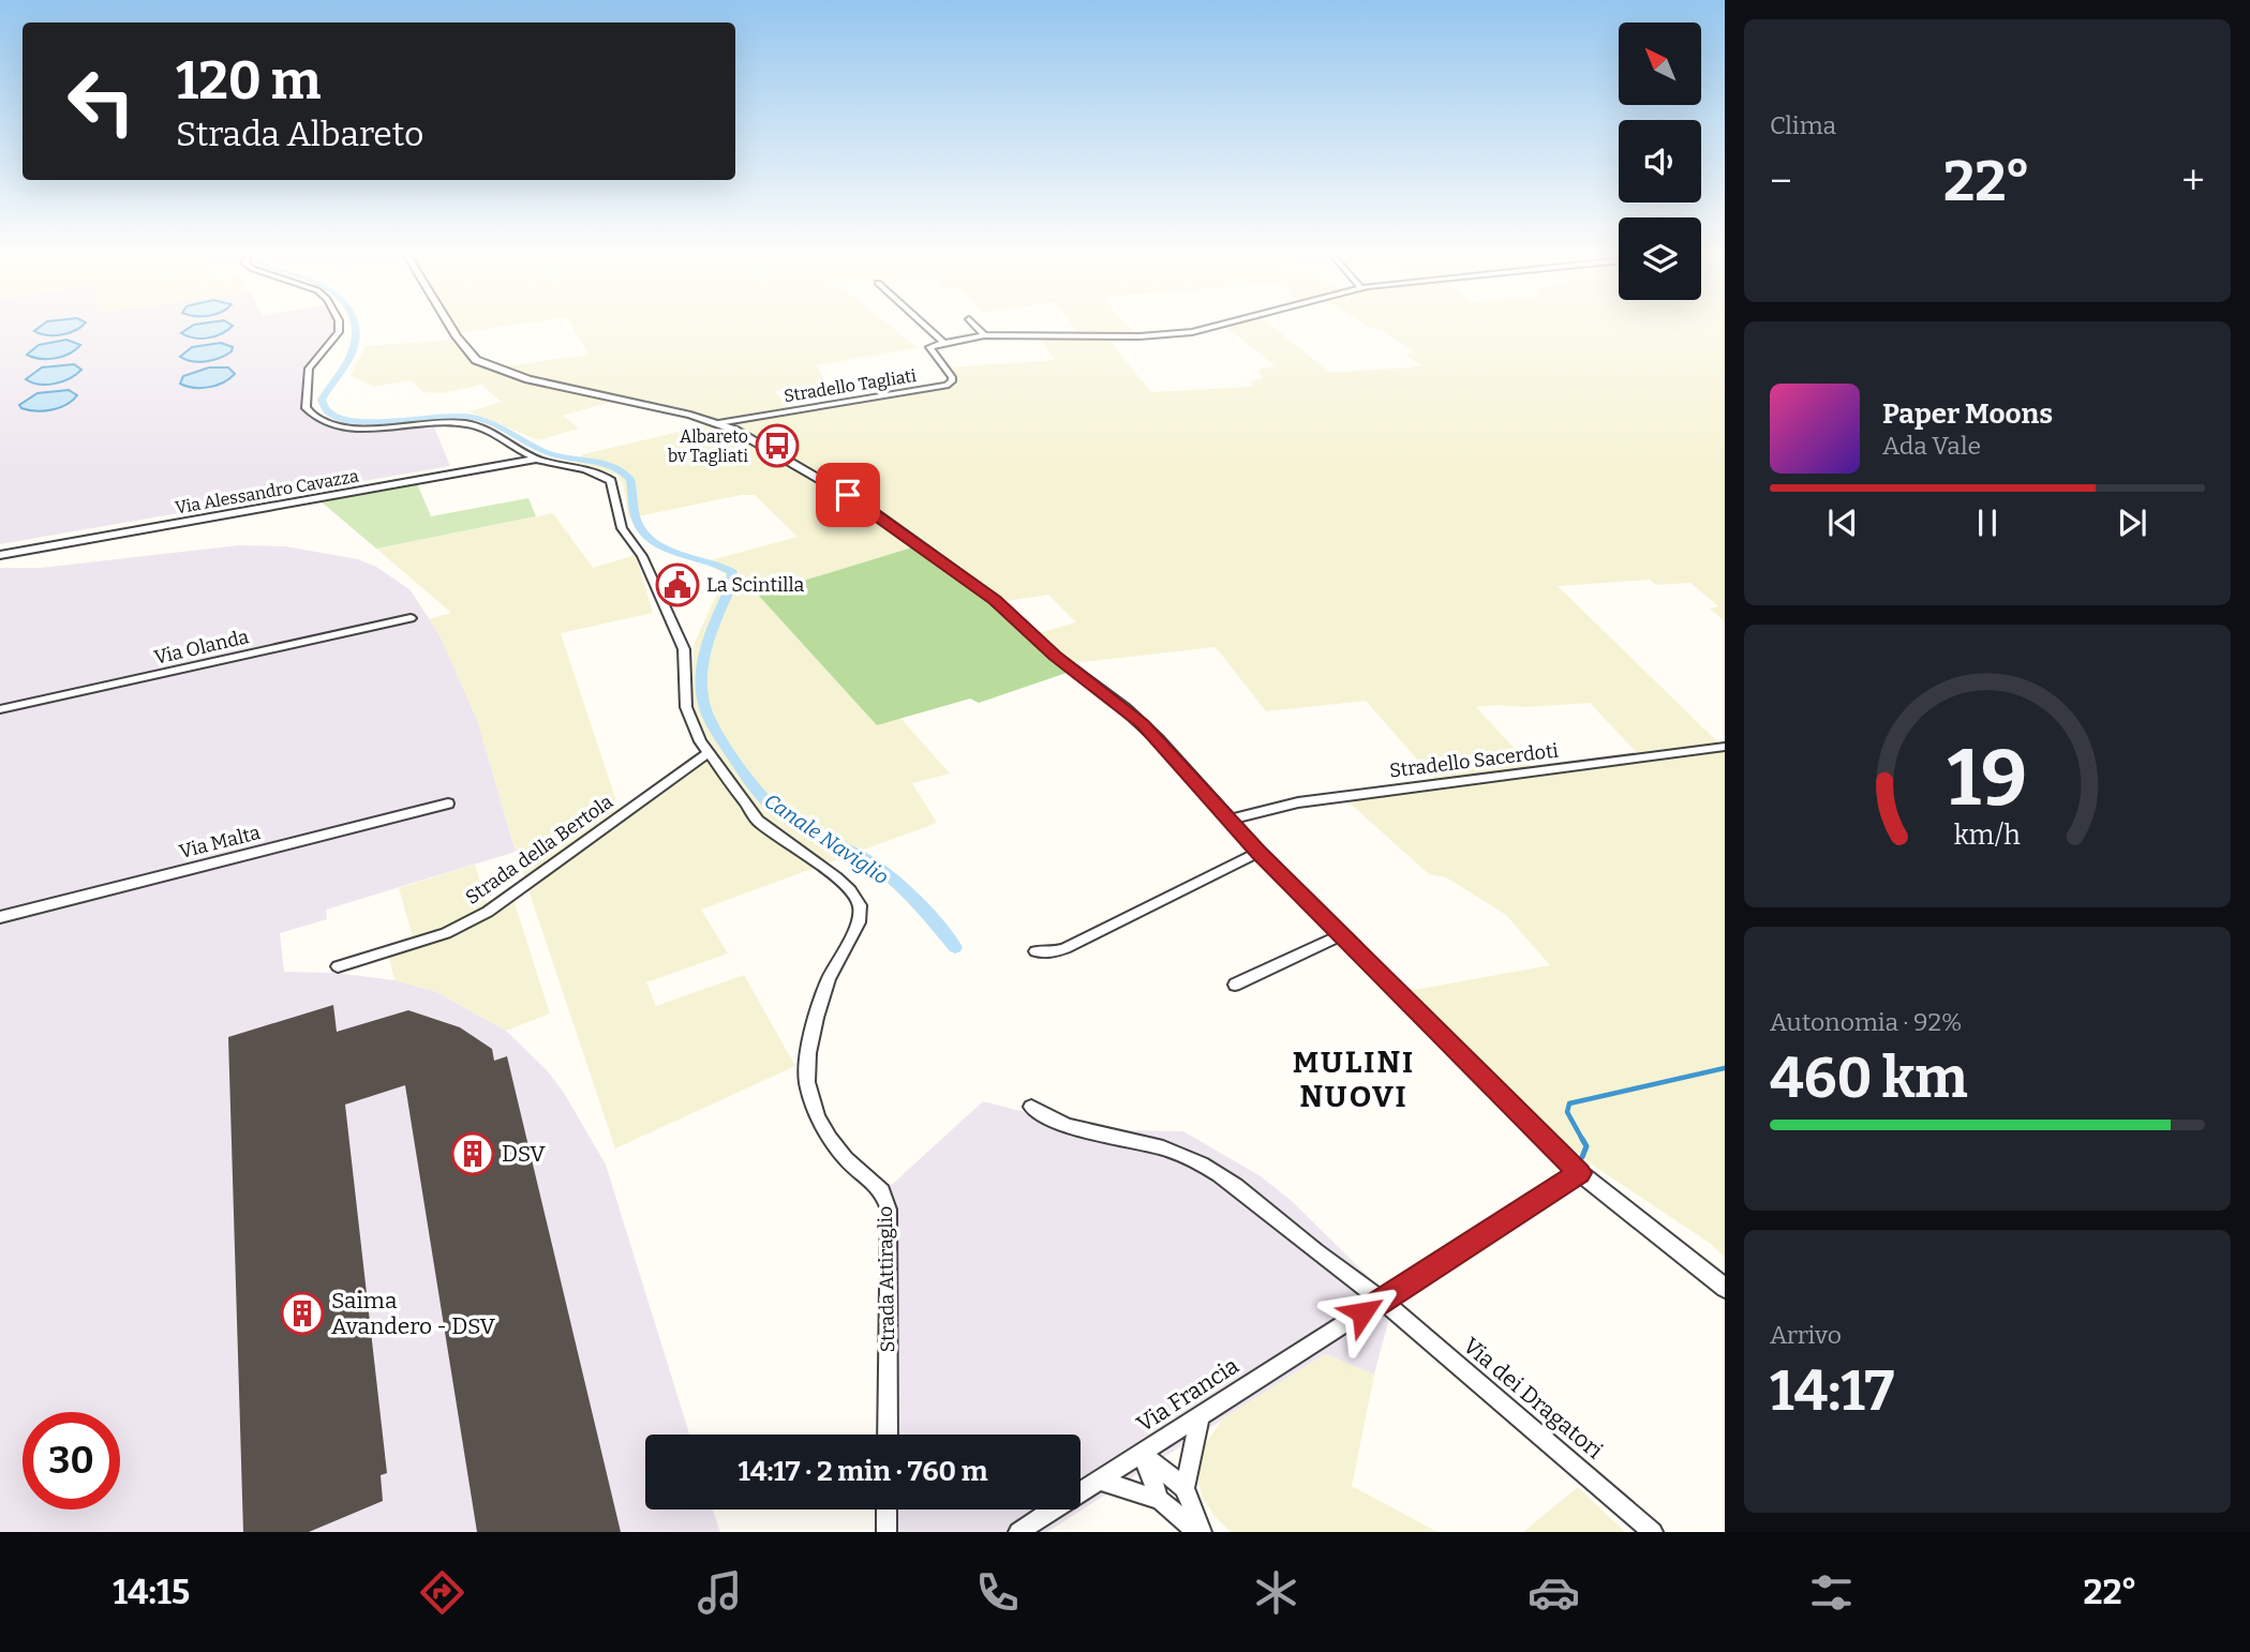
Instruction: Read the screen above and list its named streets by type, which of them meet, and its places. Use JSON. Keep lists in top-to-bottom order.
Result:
{
  "streets": {
    "street": [
      "Stradello Tagliati",
      "Via Alessandro Cavazza",
      "Via Olanda",
      "Stradello Sacerdoti",
      "Via Malta",
      "Strada della Bertola",
      "Strada Attiraglio",
      "Via Francia",
      "Via dei Dragatori"
    ]
  },
  "crossings": [
    ["Via Alessandro Cavazza", "Strada Attiraglio"],
    ["Strada della Bertola", "Strada Attiraglio"],
    ["Via Francia", "Via dei Dragatori"]
  ],
  "districts": ["MULINI NUOVI"],
  "water": ["Canale Naviglio"],
  "places": {
    "bus stop": ["Albareto bv Tagliati"],
    "public building": ["La Scintilla"],
    "building": ["DSV", "Saima Avandero - DSV"]
  },
  "north": "top left",
  "page": {
    "tile": [
      "Clima",
      ["Autonomia · 92%", "460 km"],
      ["Arrivo", "14:17"]
    ],
    "turn": ["120 m", "Strada Albareto"],
    "heat": ["−", "22°", "+"],
    "song": ["Paper Moons", "Ada Vale"],
    "limit": "30",
    "trip": "14:17 · 2 min · 760 m",
    "tabs": ["14:15", "22°"],
    "gauge": ["19", "km/h"]
  }
}
